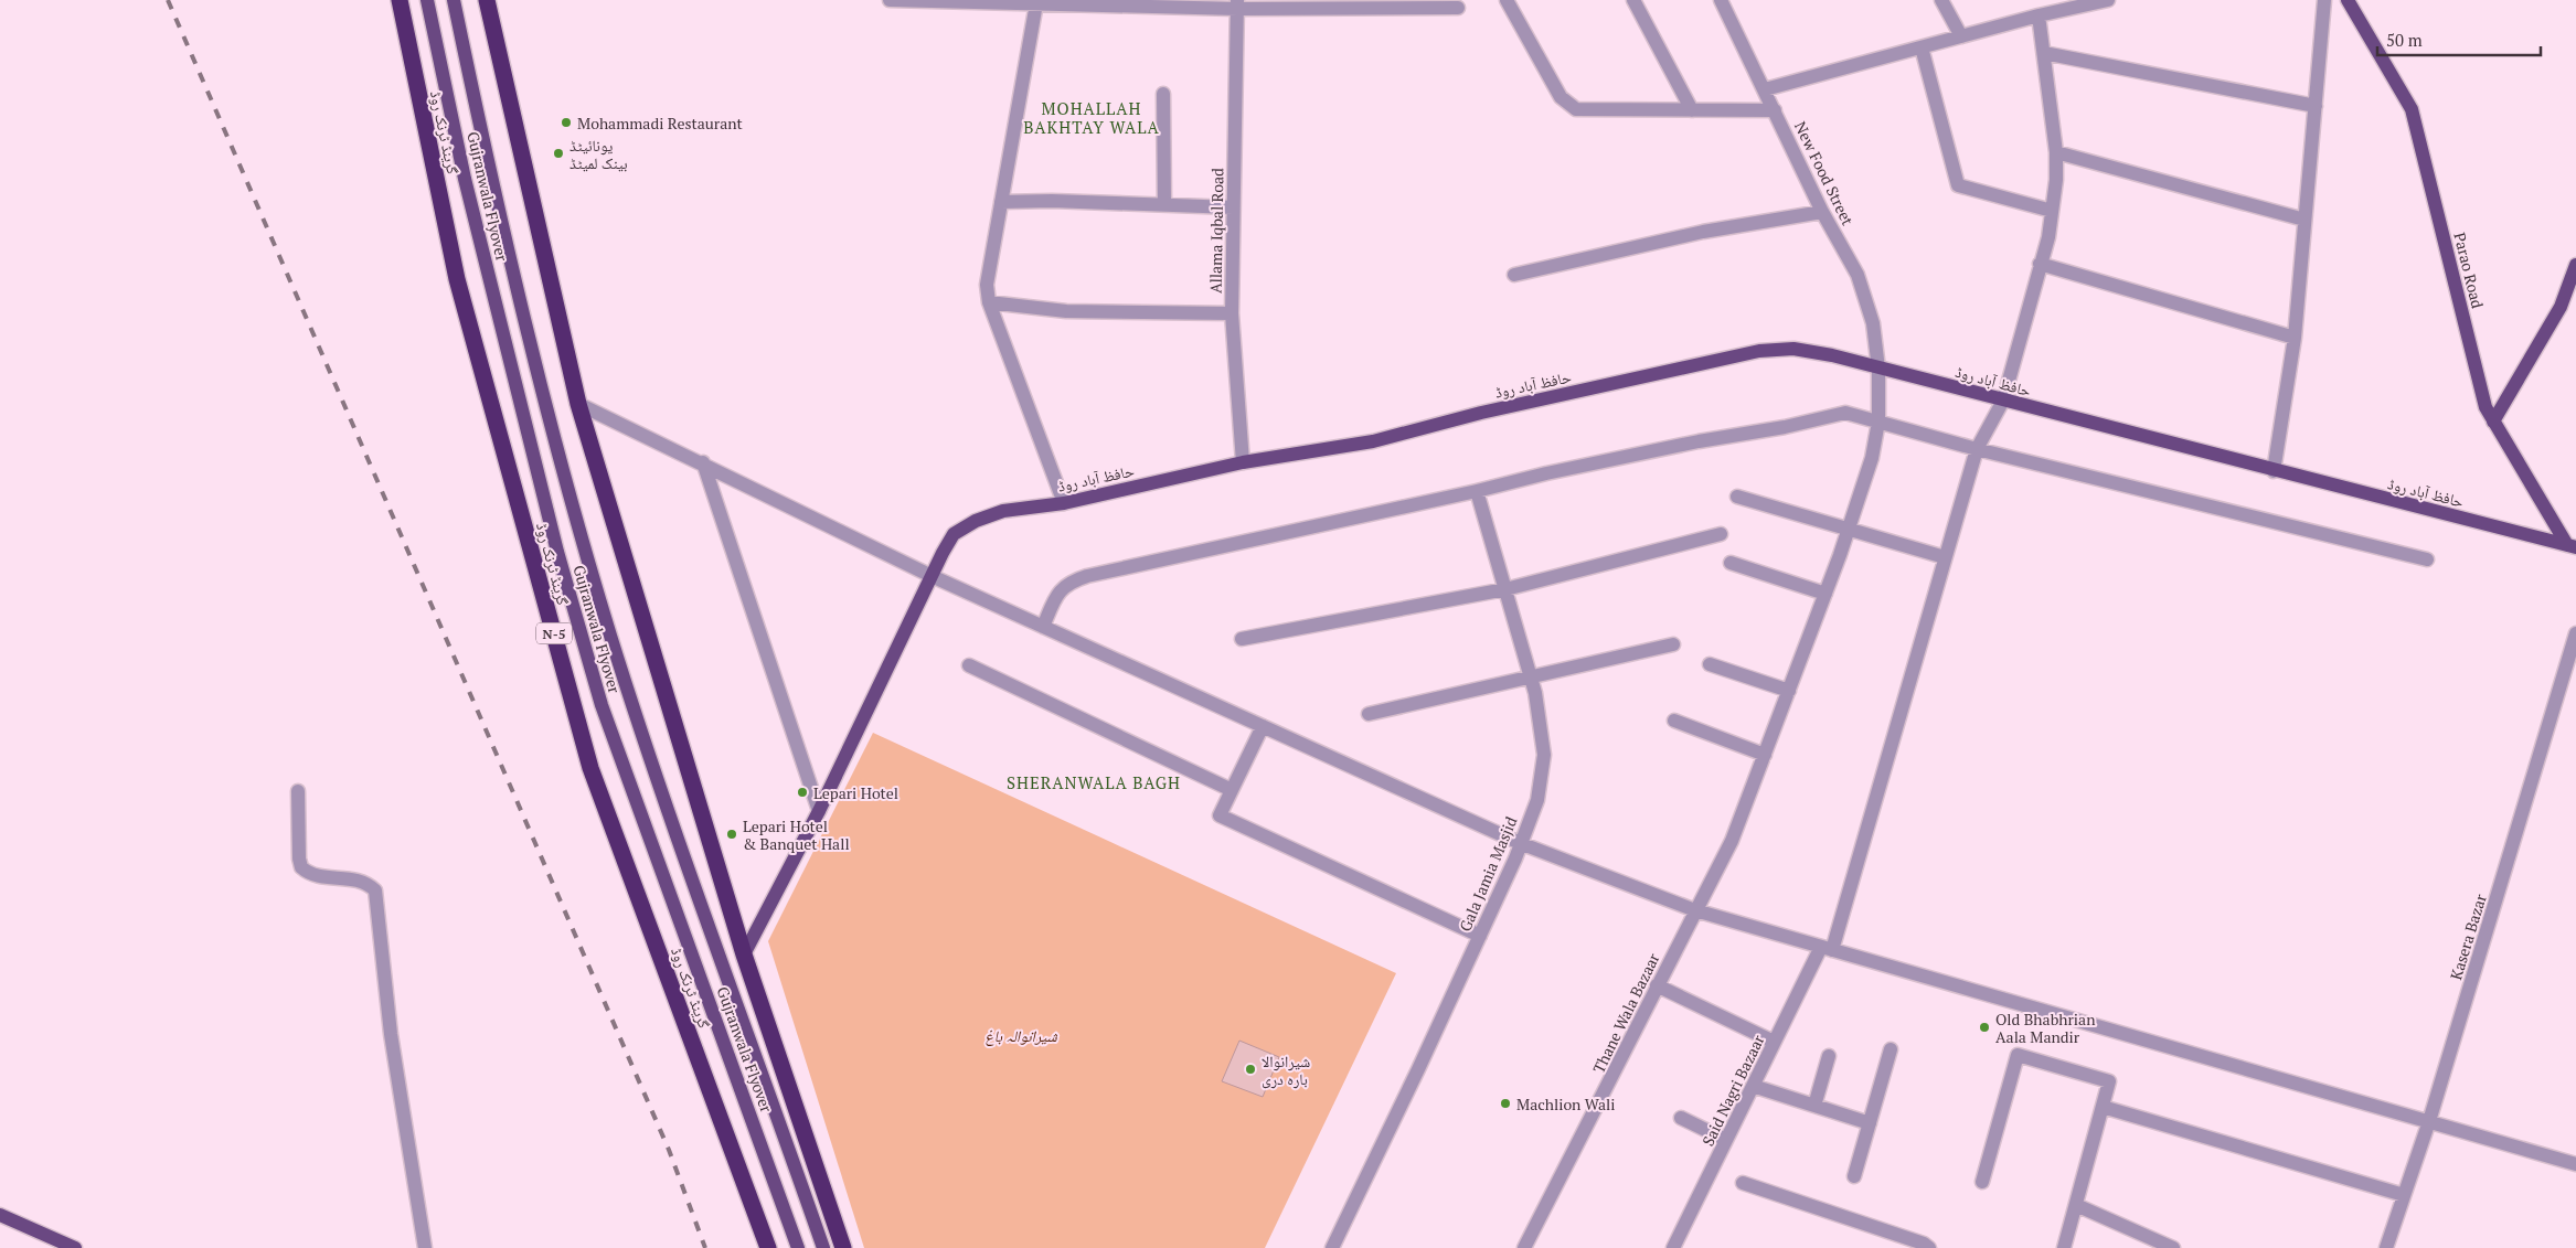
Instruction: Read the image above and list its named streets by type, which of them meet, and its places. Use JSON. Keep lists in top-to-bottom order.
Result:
{
  "streets": {
    "highway": ["گرینڈ ٹرنک روڈ", "N-5"],
    "main road": ["Gujranwala Flyover", "Parao Road", "حافظ آباد روڈ"],
    "street": [
      "New Food Street",
      "Allama Iqbal Road",
      "Gala Jamia Masjid",
      "Kasera Bazar",
      "Thane Wala Bazaar",
      "Said Nagri Bazaar"
    ]
  },
  "crossings": [
    ["New Food Street", "حافظ آباد روڈ"],
    ["New Food Street", "Thane Wala Bazaar"],
    ["Allama Iqbal Road", "حافظ آباد روڈ"],
    ["Parao Road", "حافظ آباد روڈ"],
    ["حافظ آباد روڈ", "Said Nagri Bazaar"]
  ],
  "districts": ["MOHALLAH BAKHTAY WALA", "SHERANWALA BAGH"],
  "parks": ["شیرانوالہ باغ"],
  "places": [
    "Mohammadi Restaurant",
    "یونائیٹڈ بینک لمیٹڈ",
    "Lepari Hotel",
    "Lepari Hotel & Banquet Hall",
    "Old Bhabhrian Aala Mandir",
    "شیرانوالا بارہ دری",
    "Machlion Wali"
  ],
  "scale_bar": "50 m"
}
